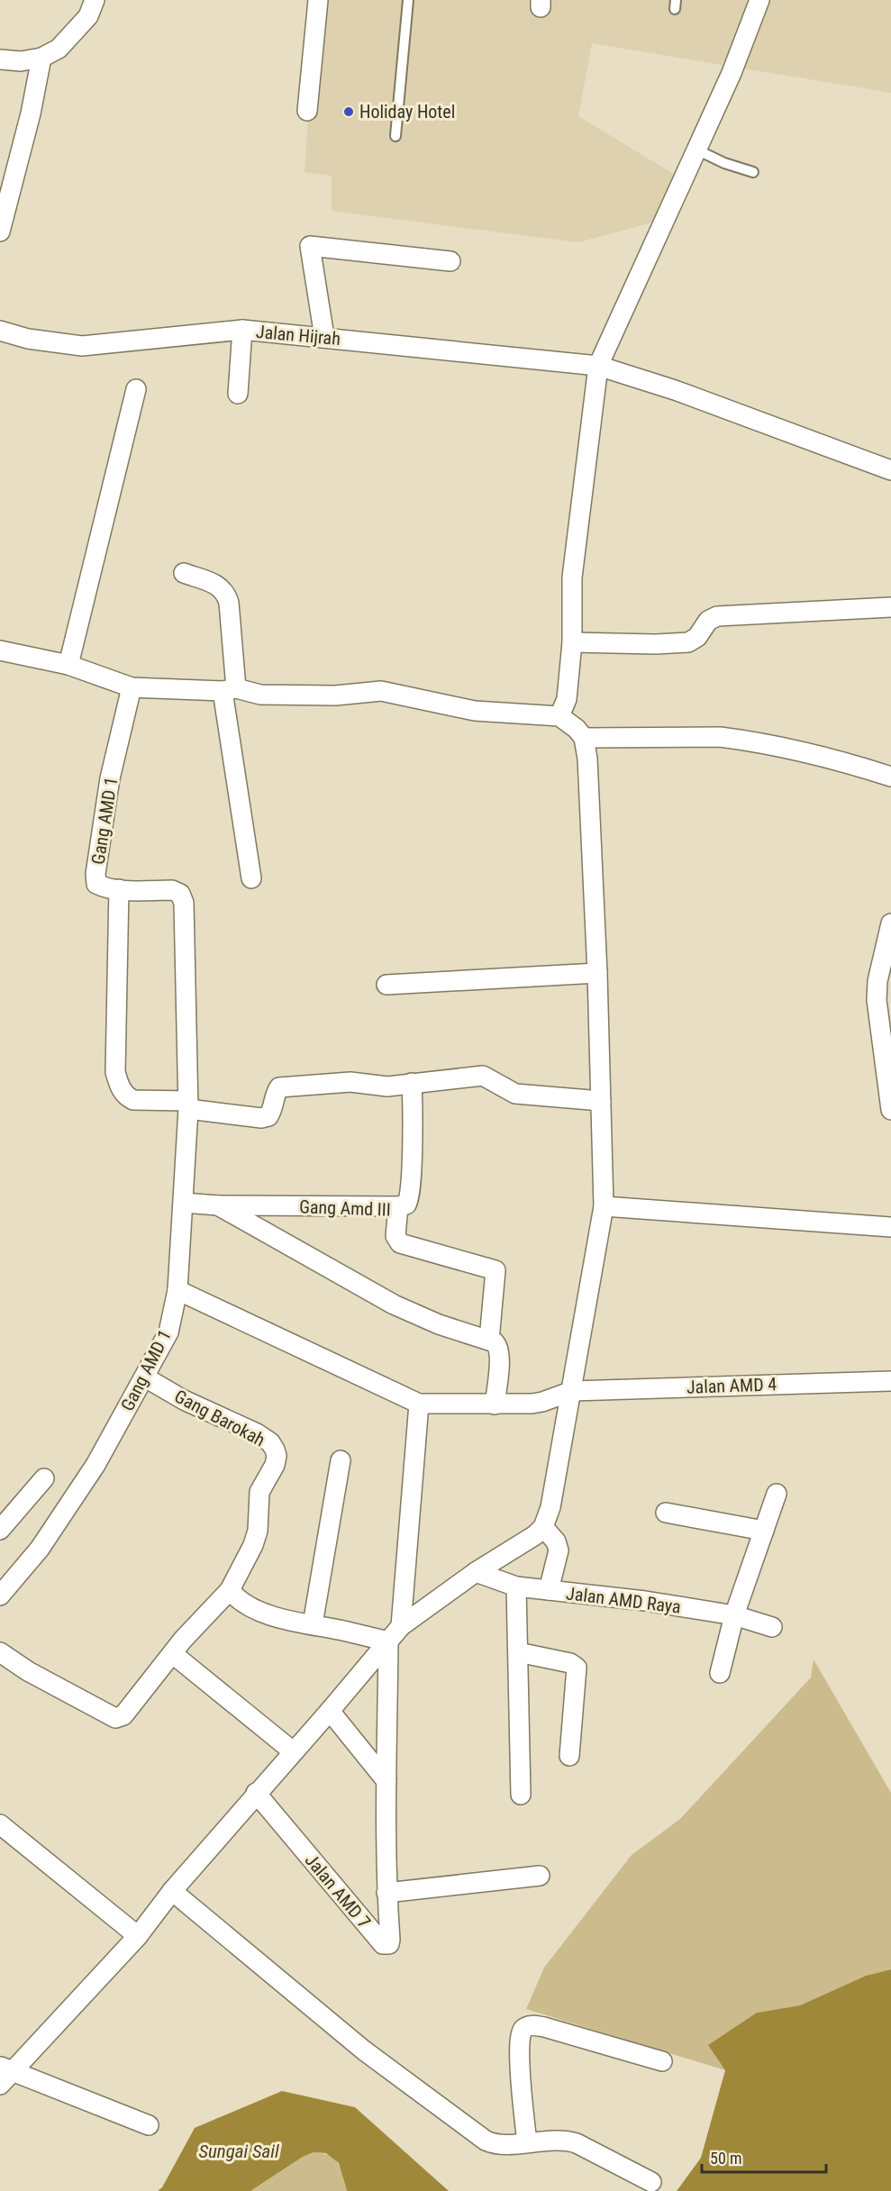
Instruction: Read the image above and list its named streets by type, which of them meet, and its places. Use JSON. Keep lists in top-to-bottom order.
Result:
{
  "streets": {
    "street": [
      "Jalan Hijrah",
      "Gang AMD 1",
      "Gang Amd III",
      "Jalan AMD 4",
      "Gang Barokah",
      "Jalan AMD Raya",
      "Jalan AMD 7"
    ]
  },
  "crossings": [
    ["Gang AMD 1", "Gang Amd III"],
    ["Gang AMD 1", "Gang Barokah"]
  ],
  "water": ["Sungai Sail"],
  "places": ["Holiday Hotel"],
  "scale_bar": "50 m"
}
